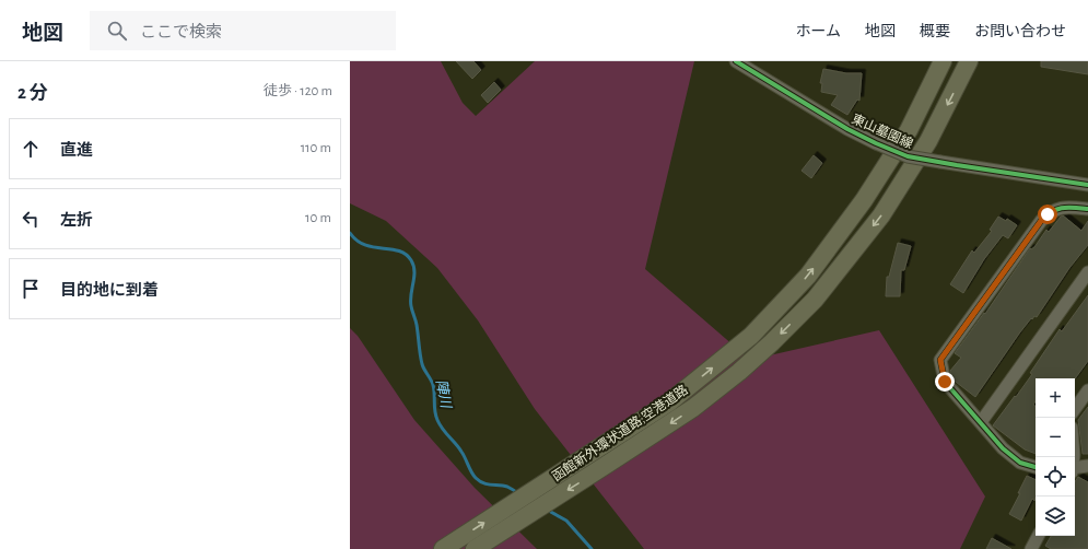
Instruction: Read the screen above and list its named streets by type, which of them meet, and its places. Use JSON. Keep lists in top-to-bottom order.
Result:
{
  "streets": {
    "highway": ["函館新外環状道路;空港道路"],
    "street": ["東山墓園線"]
  },
  "water": ["陣川"],
  "page": {
    "header": "地図",
    "search": "ここで検索",
    "nav": [
      "ホーム",
      "地図",
      "概要",
      "お問い合わせ"
    ],
    "heading": ["2 分", "徒歩 · 120 m"],
    "list": [
      ["直進", "110 m"],
      ["左折", "10 m"],
      "目的地に到着"
    ],
    "map_buttons": ["+", "−"]
  }
}
